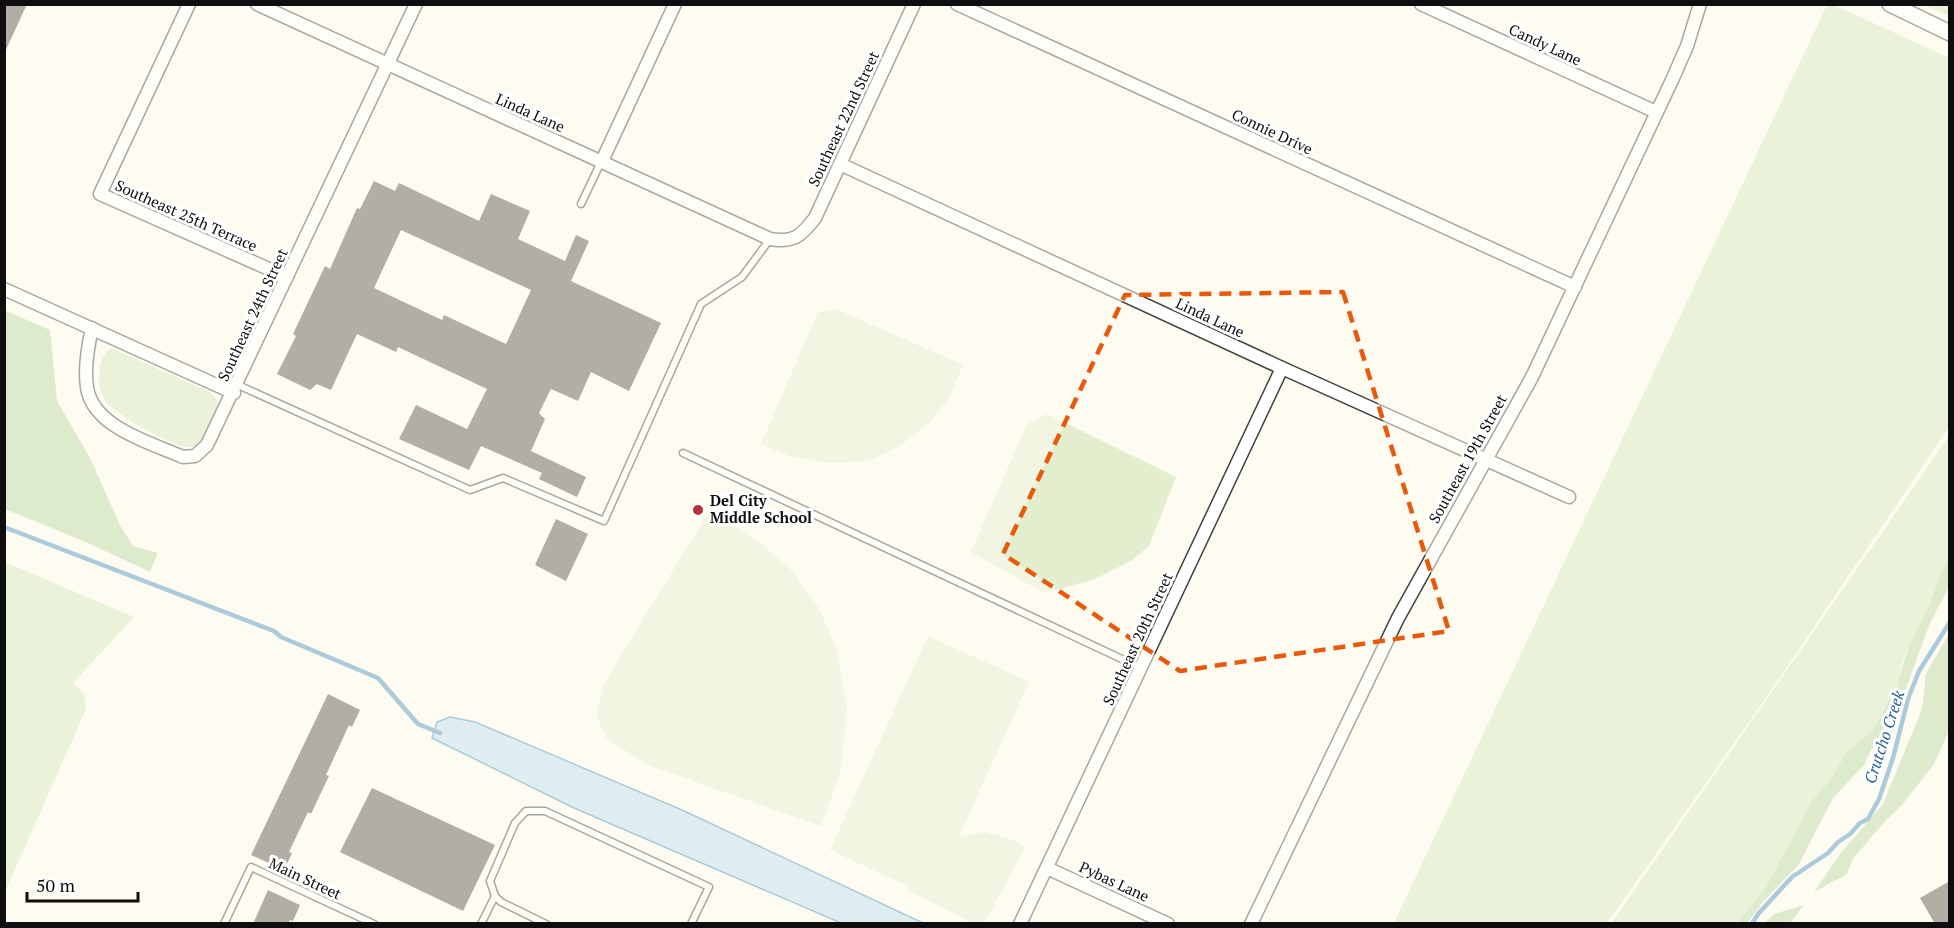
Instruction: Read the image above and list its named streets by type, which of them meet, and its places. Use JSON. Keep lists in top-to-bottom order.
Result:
{
  "streets": {
    "street": [
      "Candy Lane",
      "Linda Lane",
      "Southeast 22nd Street",
      "Connie Drive",
      "Southeast 25th Terrace",
      "Southeast 24th Street",
      "Southeast 19th Street",
      "Southeast 20th Street",
      "Pybas Lane"
    ],
    "lane": ["Main Street"]
  },
  "crossings": [
    ["Candy Lane", "Southeast 19th Street"],
    ["Linda Lane", "Southeast 22nd Street"],
    ["Linda Lane", "Southeast 24th Street"],
    ["Linda Lane", "Southeast 19th Street"],
    ["Linda Lane", "Southeast 20th Street"],
    ["Connie Drive", "Southeast 19th Street"],
    ["Southeast 25th Terrace", "Southeast 24th Street"],
    ["Southeast 20th Street", "Pybas Lane"]
  ],
  "water": ["Crutcho Creek"],
  "places": ["Del City Middle School"],
  "scale_bar": "50 m"
}
